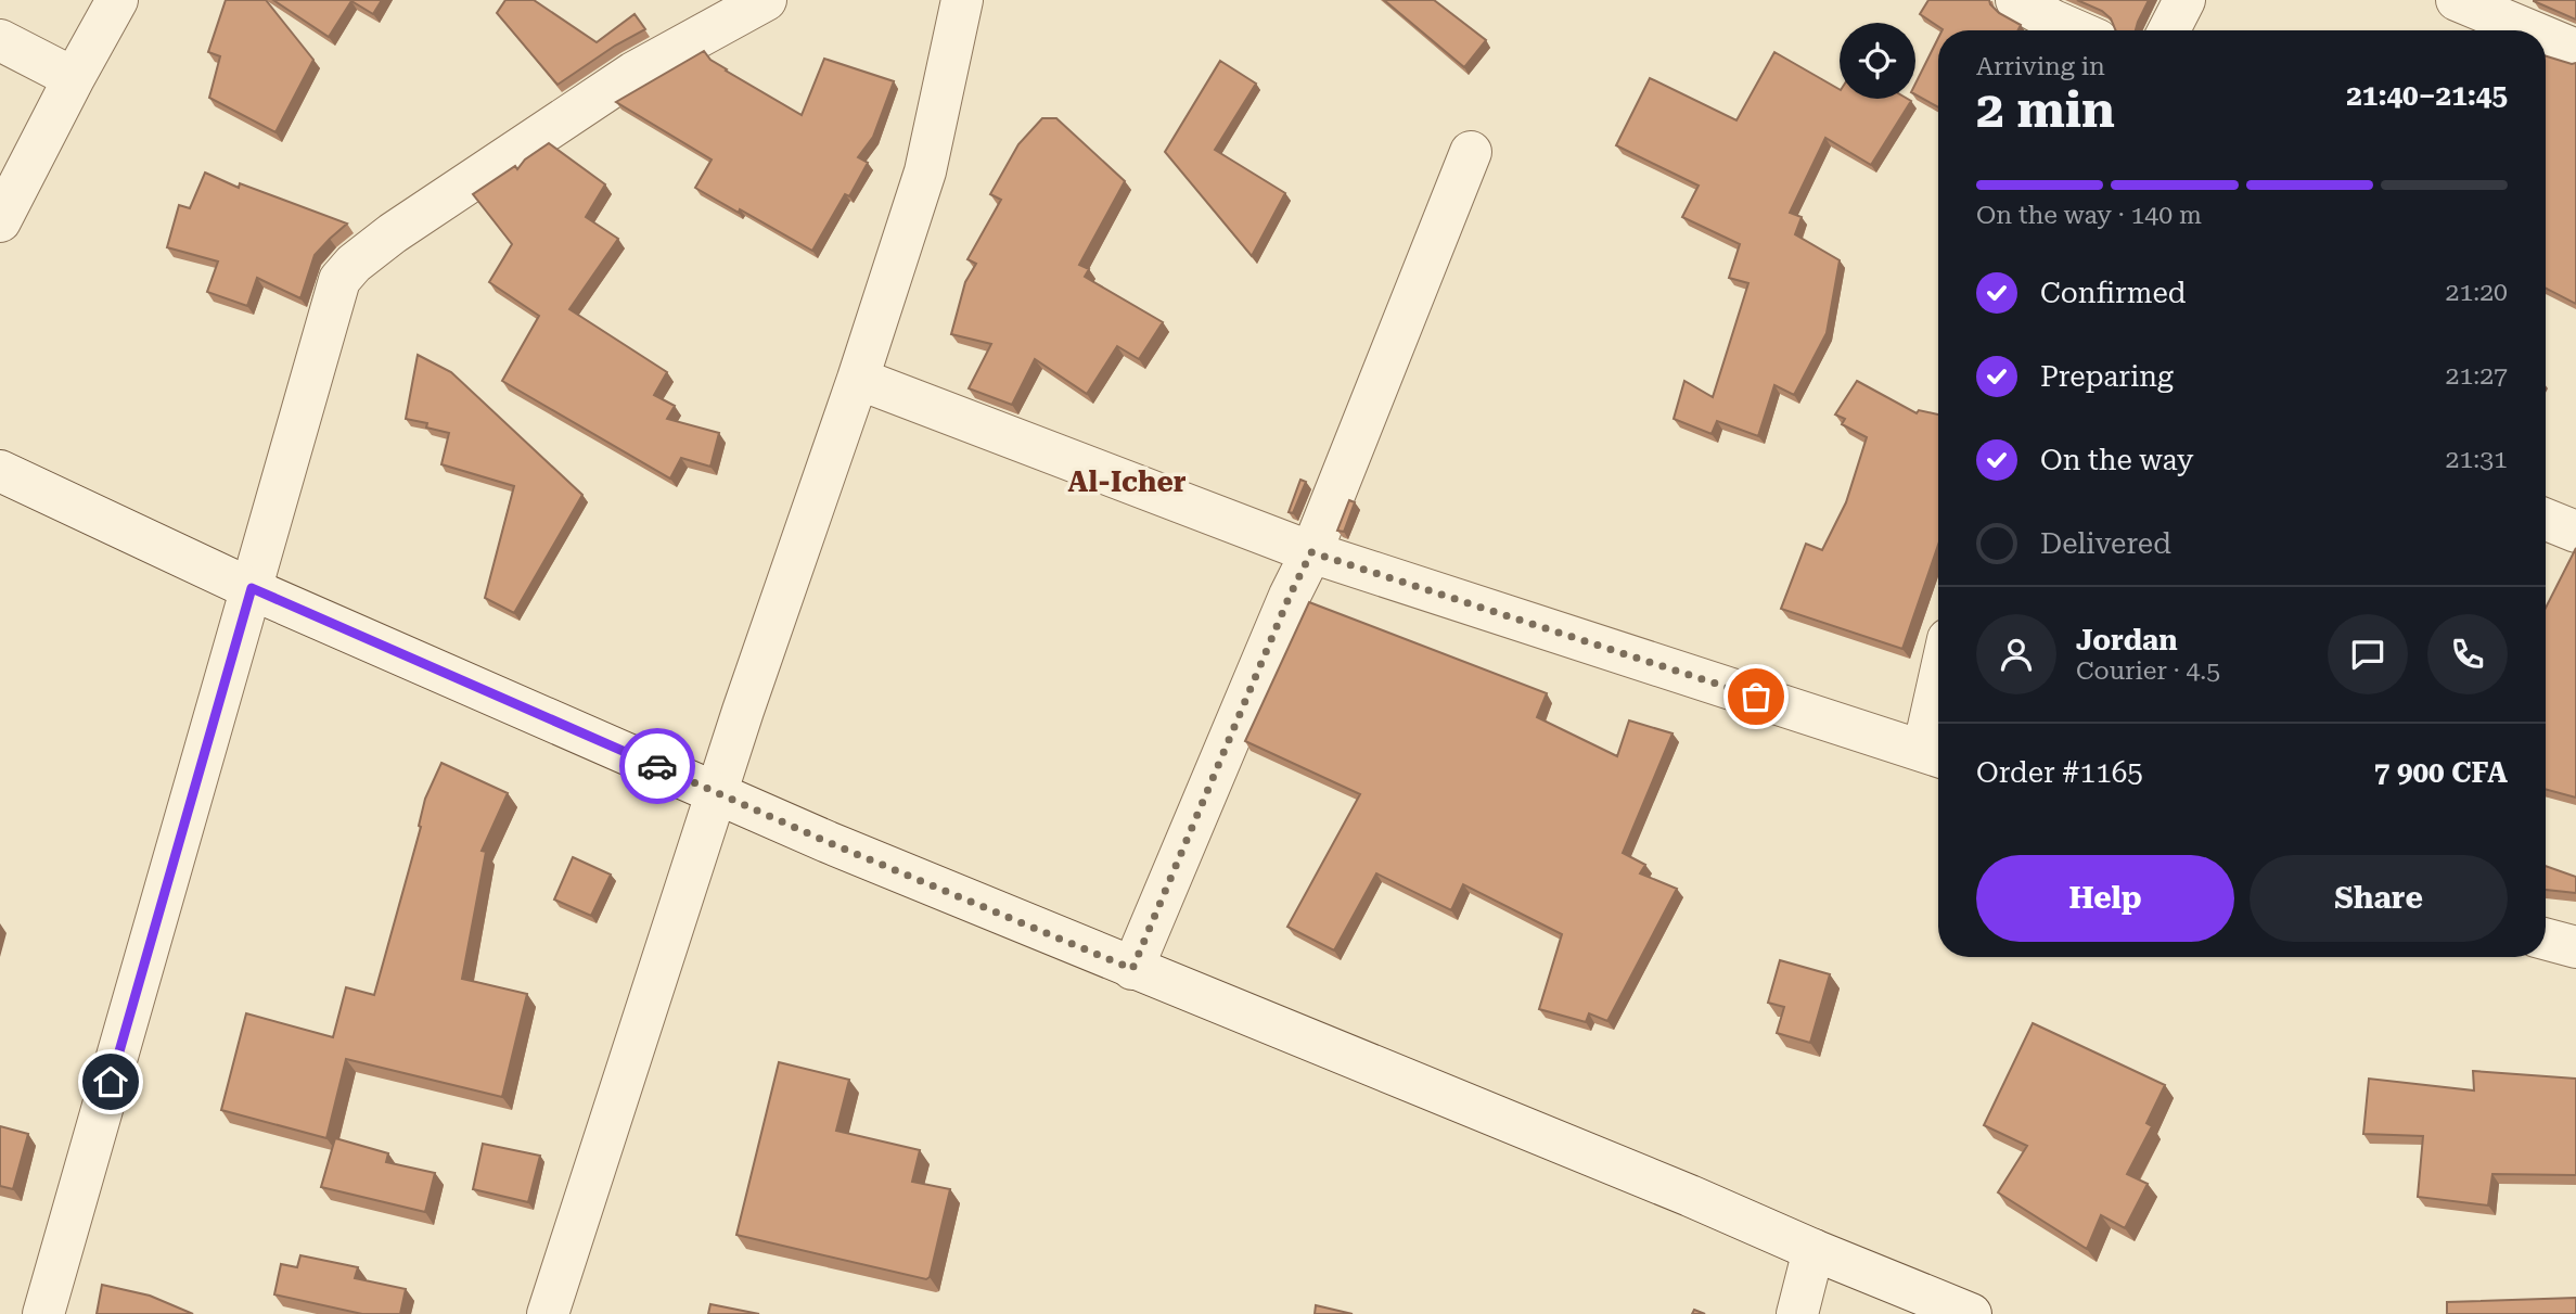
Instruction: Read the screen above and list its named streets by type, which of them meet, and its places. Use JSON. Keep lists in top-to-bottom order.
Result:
{
  "districts": ["Al-Icher"],
  "page": {
    "heading": ["2 min", "Arriving in", "21:40–21:45"],
    "panel": [
      "Jordan",
      "Courier · 4.5",
      "Order #1165",
      "7 900 CFA"
    ],
    "bar": "On the way · 140 m",
    "list": [
      ["Confirmed", "21:20"],
      ["Preparing", "21:27"],
      ["On the way", "21:31"],
      "Delivered"
    ],
    "buttons": ["Help", "Share"]
  }
}
